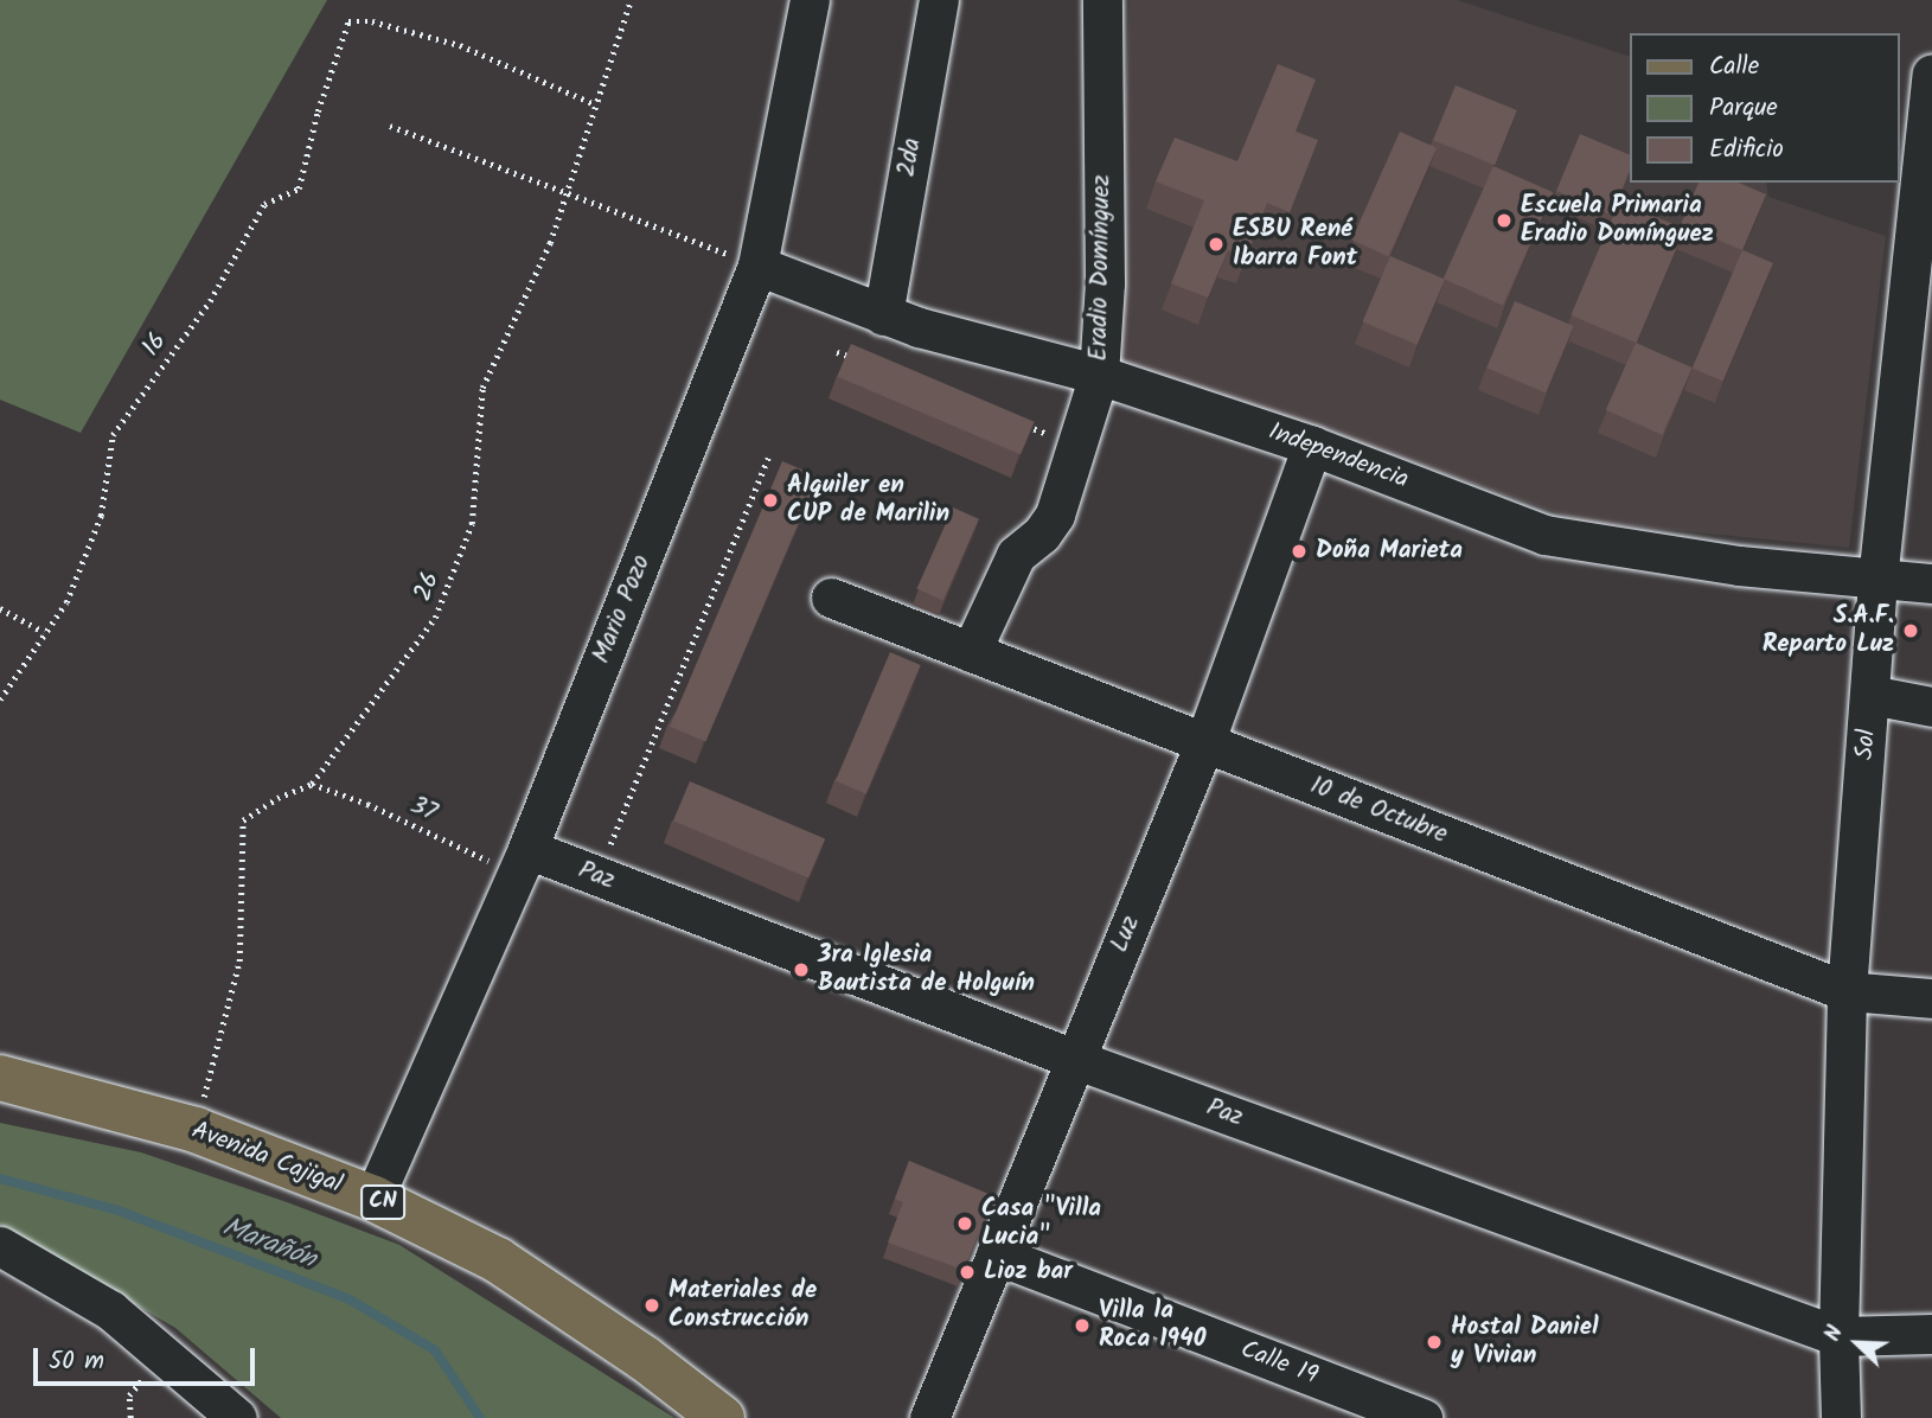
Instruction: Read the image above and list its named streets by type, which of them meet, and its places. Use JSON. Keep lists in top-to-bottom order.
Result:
{
  "streets": {
    "main road": ["Avenida Cajigal", "CN"],
    "street": [
      "2da",
      "Eradio Domínguez",
      "Independencia",
      "Mario Pozo",
      "Sol",
      "10 de Octubre",
      "Paz",
      "Luz",
      "Calle 19"
    ],
    "path": ["16", "26", "37"]
  },
  "crossings": [
    ["2da", "Independencia"],
    ["Eradio Domínguez", "Independencia"],
    ["Eradio Domínguez", "10 de Octubre"],
    ["16", "26"],
    ["Independencia", "Mario Pozo"],
    ["Independencia", "Sol"],
    ["Independencia", "Luz"],
    ["26", "37"],
    ["Mario Pozo", "37"],
    ["Mario Pozo", "Paz"],
    ["Mario Pozo", "Avenida Cajigal"],
    ["Sol", "10 de Octubre"],
    ["Sol", "Paz"],
    ["37", "Paz"],
    ["10 de Octubre", "Luz"],
    ["Paz", "Luz"],
    ["Luz", "Calle 19"]
  ],
  "water": ["Marañón"],
  "places": [
    "Escuela Primaria Eradio Domínguez",
    "ESBU René Ibarra Font",
    "Alquiler en CUP de Marilin",
    "Doña Marieta",
    "S.A.F. Reparto Luz",
    "3ra Iglesia Bautista de Holguín",
    "Casa \"Villa Lucia\"",
    "Lioz bar",
    "Materiales de Construcción",
    "Villa la Roca 1940",
    "Hostal Daniel y Vivian"
  ],
  "legend": ["Calle", "Parque", "Edificio"],
  "scale_bar": "50 m",
  "north": "top left"
}
